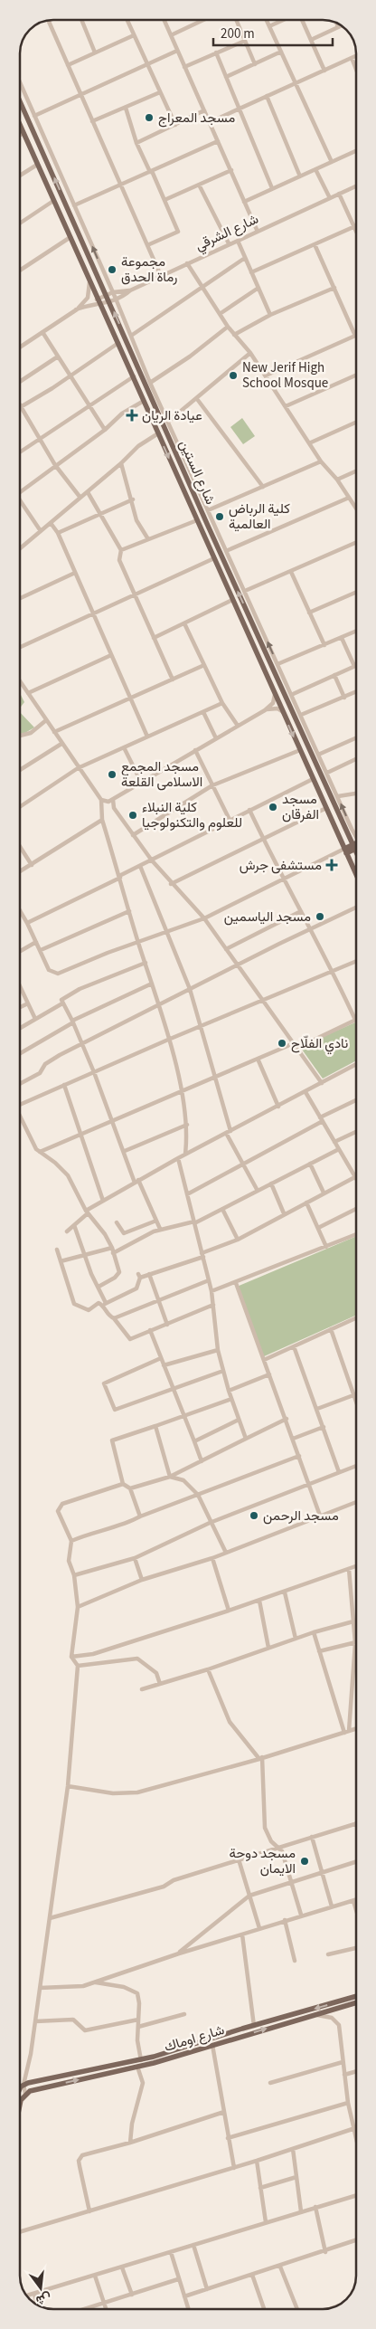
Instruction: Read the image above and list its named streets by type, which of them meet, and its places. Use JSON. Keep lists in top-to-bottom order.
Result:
{
  "streets": {
    "main road": ["شارع الستين", "شارع اوماك"],
    "street": ["شارع الشرقي"]
  },
  "places": {
    "other": [
      "مسجد المعراج",
      "مجموعة رماة الحدق",
      "New Jerif High School Mosque",
      "كلية الرباض العالمية",
      "مسجد المجمع الاسلامى القلعة",
      "مسجد الفرقان",
      "كلية النبلاء للعلوم والتكنولوجيا",
      "مسجد الياسمين",
      "نادي الفلّاح",
      "مسجد الرحمن",
      "مسجد دوحة الايمان"
    ],
    "health": ["عيادة الريان", "مستشفى جرش"]
  },
  "scale_bar": "200 m",
  "north": "bottom"
}
